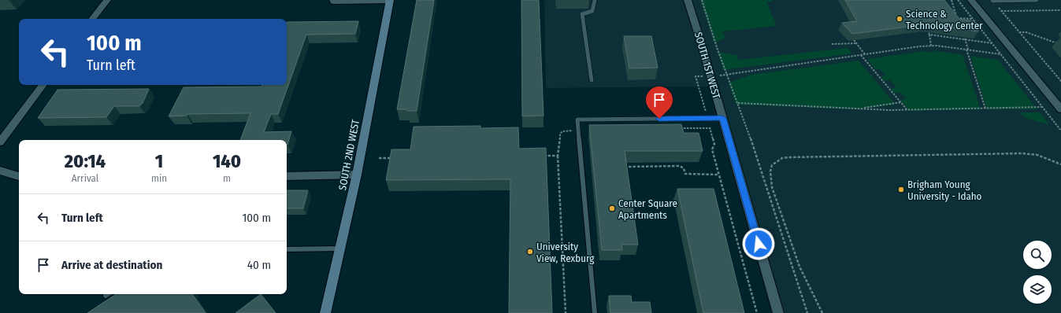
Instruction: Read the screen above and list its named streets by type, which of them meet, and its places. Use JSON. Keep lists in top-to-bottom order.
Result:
{
  "streets": {
    "main road": ["SOUTH 2ND WEST"],
    "street": ["SOUTH 1ST WEST"]
  },
  "places": [
    "Science & Technology Center",
    "Brigham Young University - Idaho",
    "Center Square Apartments",
    "University View, Rexburg"
  ],
  "page": {
    "turn": ["100 m", "Turn left"],
    "eta": [
      "20:14",
      "Arrival",
      "1",
      "min",
      "140",
      "m"
    ],
    "list": [
      {
        "name": "Turn left",
        "value": "100 m"
      },
      {
        "name": "Arrive at destination",
        "value": "40 m"
      }
    ]
  }
}
